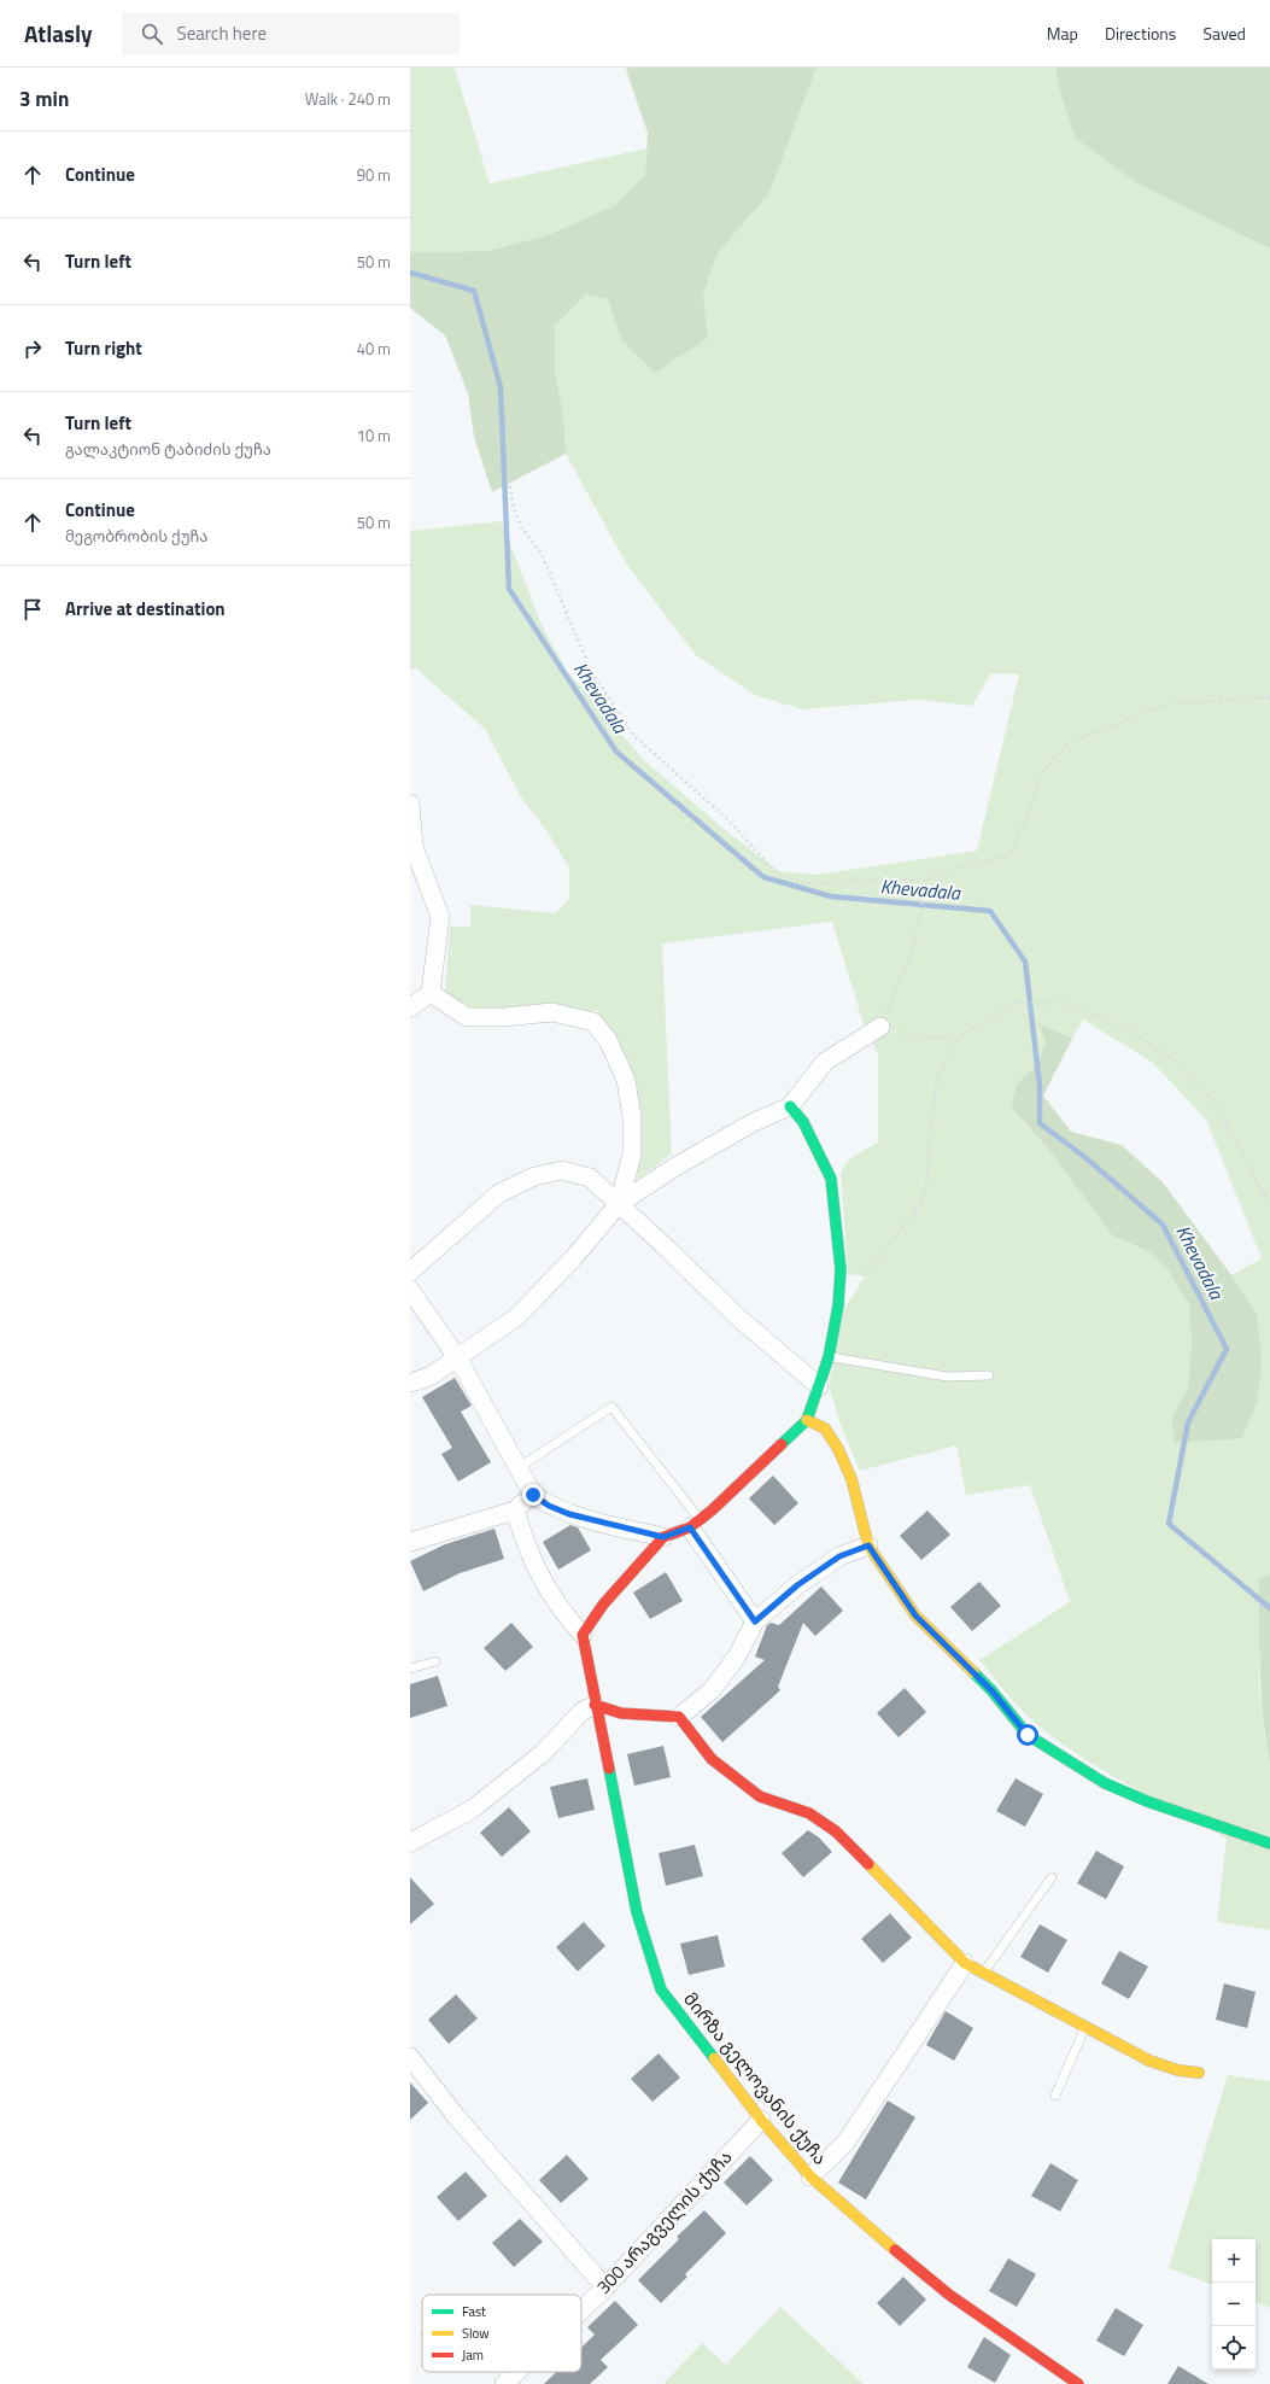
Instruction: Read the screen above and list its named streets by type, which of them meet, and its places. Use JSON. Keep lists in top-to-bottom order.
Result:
{
  "streets": {
    "street": ["მირზა გელოვანის ქუჩა", "300 არაგველის ქუჩა"]
  },
  "crossings": [
    ["მირზა გელოვანის ქუჩა", "300 არაგველის ქუჩა"]
  ],
  "water": ["Khevadala"],
  "legend": ["Fast", "Slow", "Jam"],
  "page": {
    "header": "Atlasly",
    "search": "Search here",
    "nav": ["Map", "Directions", "Saved"],
    "heading": ["3 min", "Walk · 240 m"],
    "list": [
      ["Continue", "90 m"],
      ["Turn left", "50 m"],
      ["Turn right", "40 m"],
      ["Turn left", "გალაკტიონ ტაბიძის ქუჩა", "10 m"],
      ["Continue", "მეგობრობის ქუჩა", "50 m"],
      "Arrive at destination"
    ],
    "map_buttons": ["+", "−"]
  }
}
